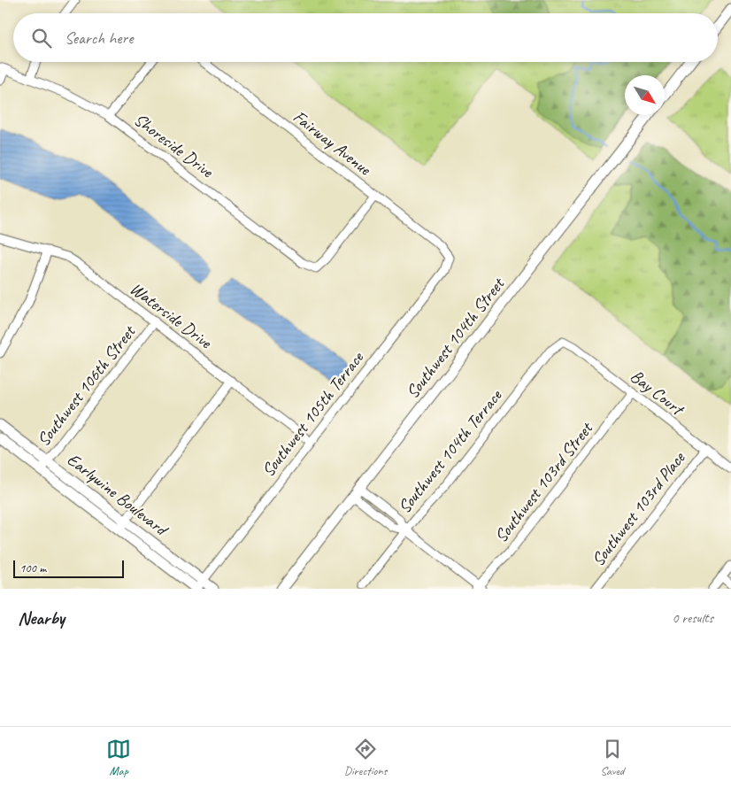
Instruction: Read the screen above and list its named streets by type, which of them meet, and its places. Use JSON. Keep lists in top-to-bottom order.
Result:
{
  "streets": {
    "main road": ["Southwest 104th Street", "Earlywine Boulevard"],
    "street": [
      "Fairway Avenue",
      "Shoreside Drive",
      "Waterside Drive",
      "Southwest 106th Street",
      "Bay Court",
      "Southwest 105th Terrace",
      "Southwest 104th Terrace",
      "Southwest 103rd Street",
      "Southwest 103rd Place"
    ]
  },
  "crossings": [
    ["Fairway Avenue", "Shoreside Drive"],
    ["Fairway Avenue", "Southwest 105th Terrace"],
    ["Waterside Drive", "Southwest 106th Street"],
    ["Waterside Drive", "Southwest 105th Terrace"],
    ["Southwest 106th Street", "Earlywine Boulevard"],
    ["Bay Court", "Southwest 104th Terrace"],
    ["Bay Court", "Southwest 103rd Street"],
    ["Bay Court", "Southwest 103rd Place"],
    ["Southwest 105th Terrace", "Earlywine Boulevard"]
  ],
  "scale_bar": "100 m",
  "north": "bottom right",
  "page": {
    "search": "Search here",
    "scale": "100 m",
    "heading": ["Nearby", "0 results"],
    "nav": ["Map", "Directions", "Saved"]
  }
}
